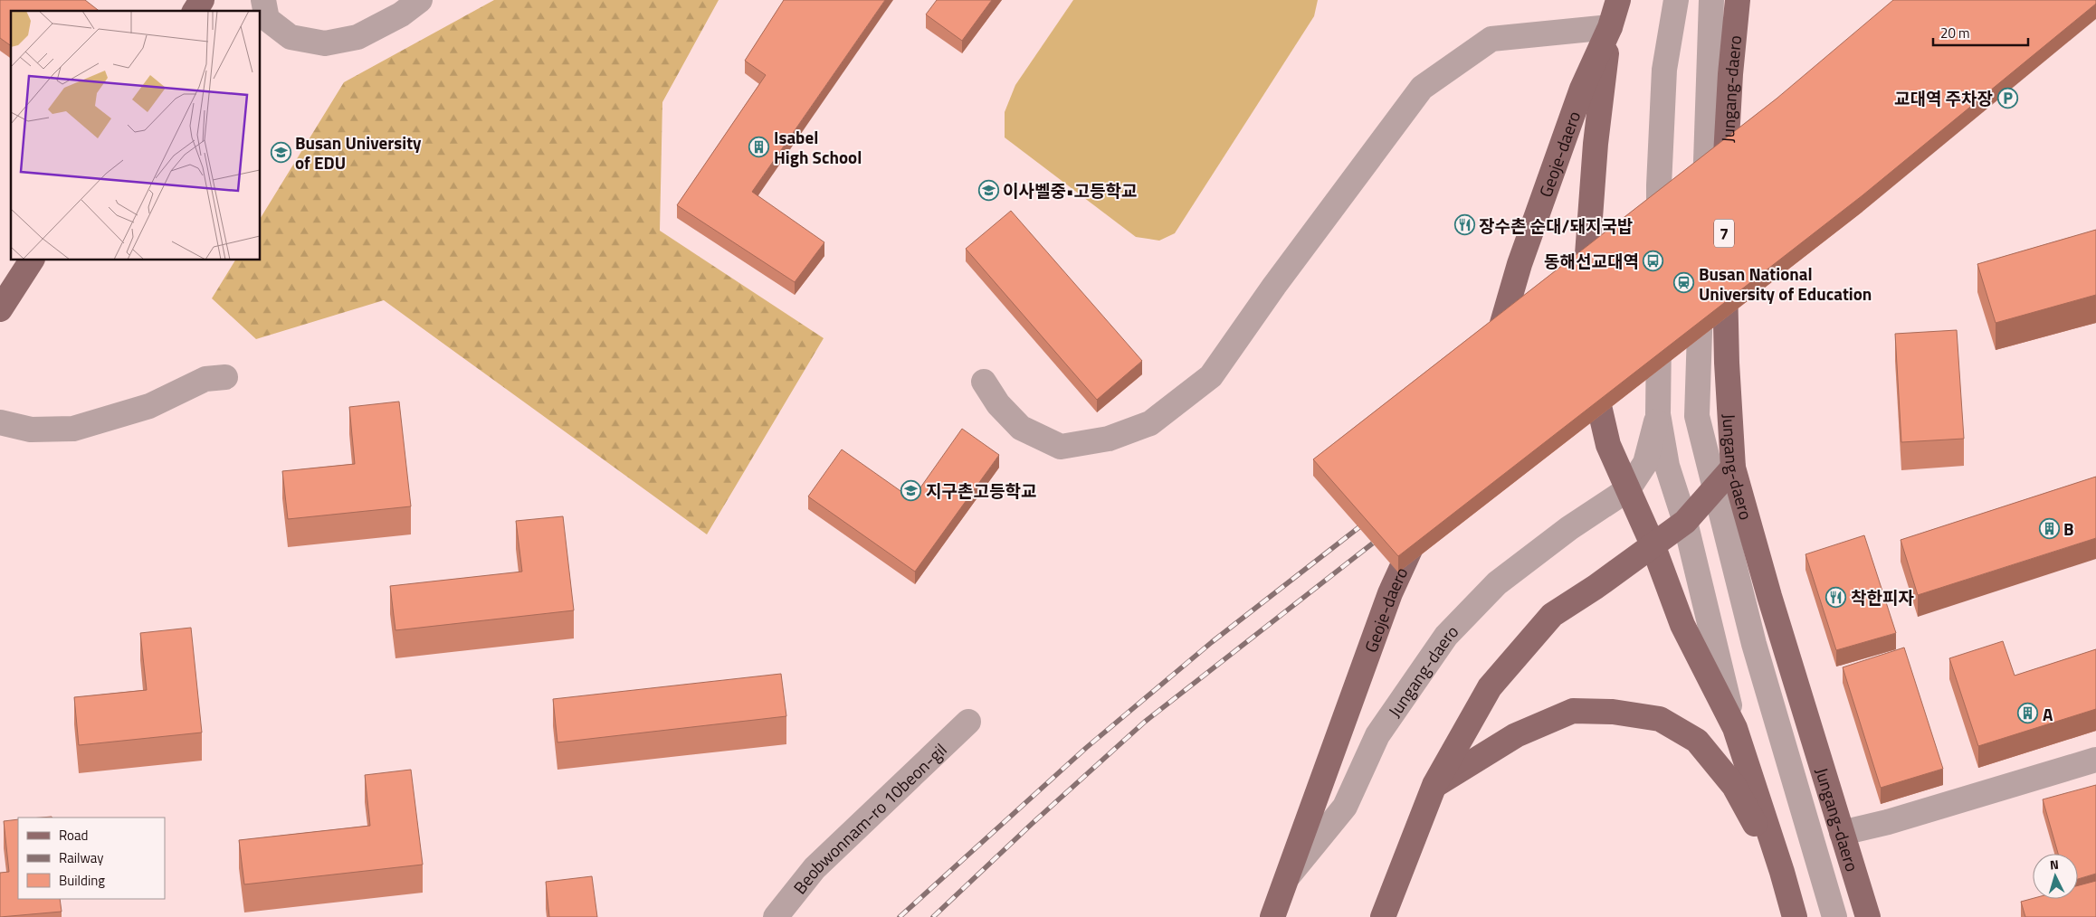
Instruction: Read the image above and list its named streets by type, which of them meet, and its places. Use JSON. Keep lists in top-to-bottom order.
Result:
{
  "streets": {
    "main road": ["Jungang-daero", "Geoje-daero", "7"],
    "street": ["Beobwonnam-ro 10beon-gil"]
  },
  "crossings": [
    ["Jungang-daero", "Geoje-daero"]
  ],
  "places": {
    "parking": ["교대역 주차장"],
    "building": ["Isabel High School", "B", "A"],
    "school or university": ["Busan University of EDU", "이사벨중•고등학교", "지구촌고등학교"],
    "restaurant": ["장수촌 순대/돼지국밥", "착한피자"],
    "bus stop": ["동해선교대역"],
    "station": ["Busan National University of Education"]
  },
  "legend": ["Road", "Railway", "Building"],
  "scale_bar": "20 m",
  "north": "top"
}
